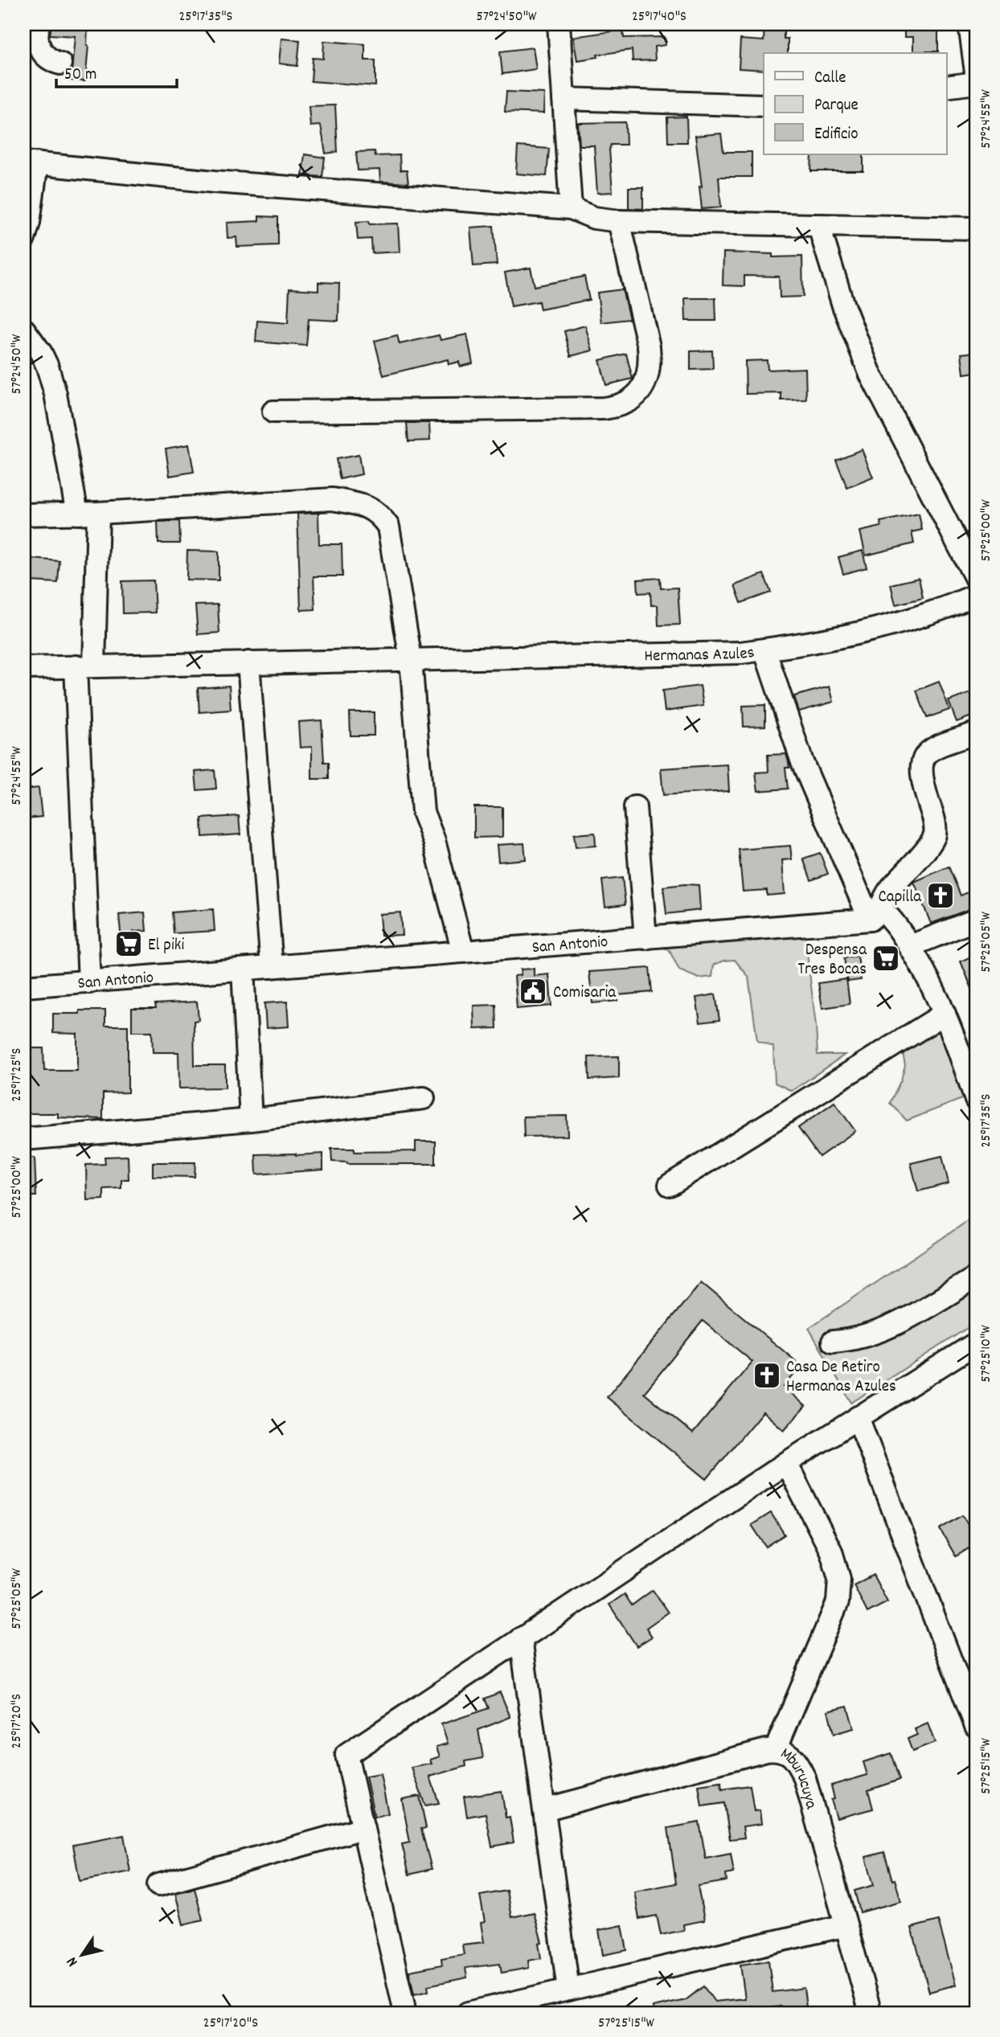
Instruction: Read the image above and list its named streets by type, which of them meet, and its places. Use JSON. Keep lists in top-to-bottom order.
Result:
{
  "streets": {
    "street": ["Hermanas Azules", "San Antonio", "Mburucuya"]
  },
  "crossings": [
    ["Hermanas Azules", "San Antonio"]
  ],
  "places": {
    "church": ["Capilla", "Casa De Retiro Hermanas Azules"],
    "supermarket": ["El piki", "Despensa Tres Bocas"],
    "public building": ["Comisaria"]
  },
  "legend": ["Calle", "Parque", "Edificio"],
  "scale_bar": "50 m",
  "north": "bottom left",
  "coordinates": [
    "25°17'35\"S",
    "57°24'50\"W",
    "25°17'40\"S",
    "57°24'55\"W",
    "57°25'00\"W",
    "57°25'05\"W",
    "25°17'25\"S",
    "57°25'10\"W",
    "25°17'20\"S",
    "57°25'15\"W"
  ]
}
